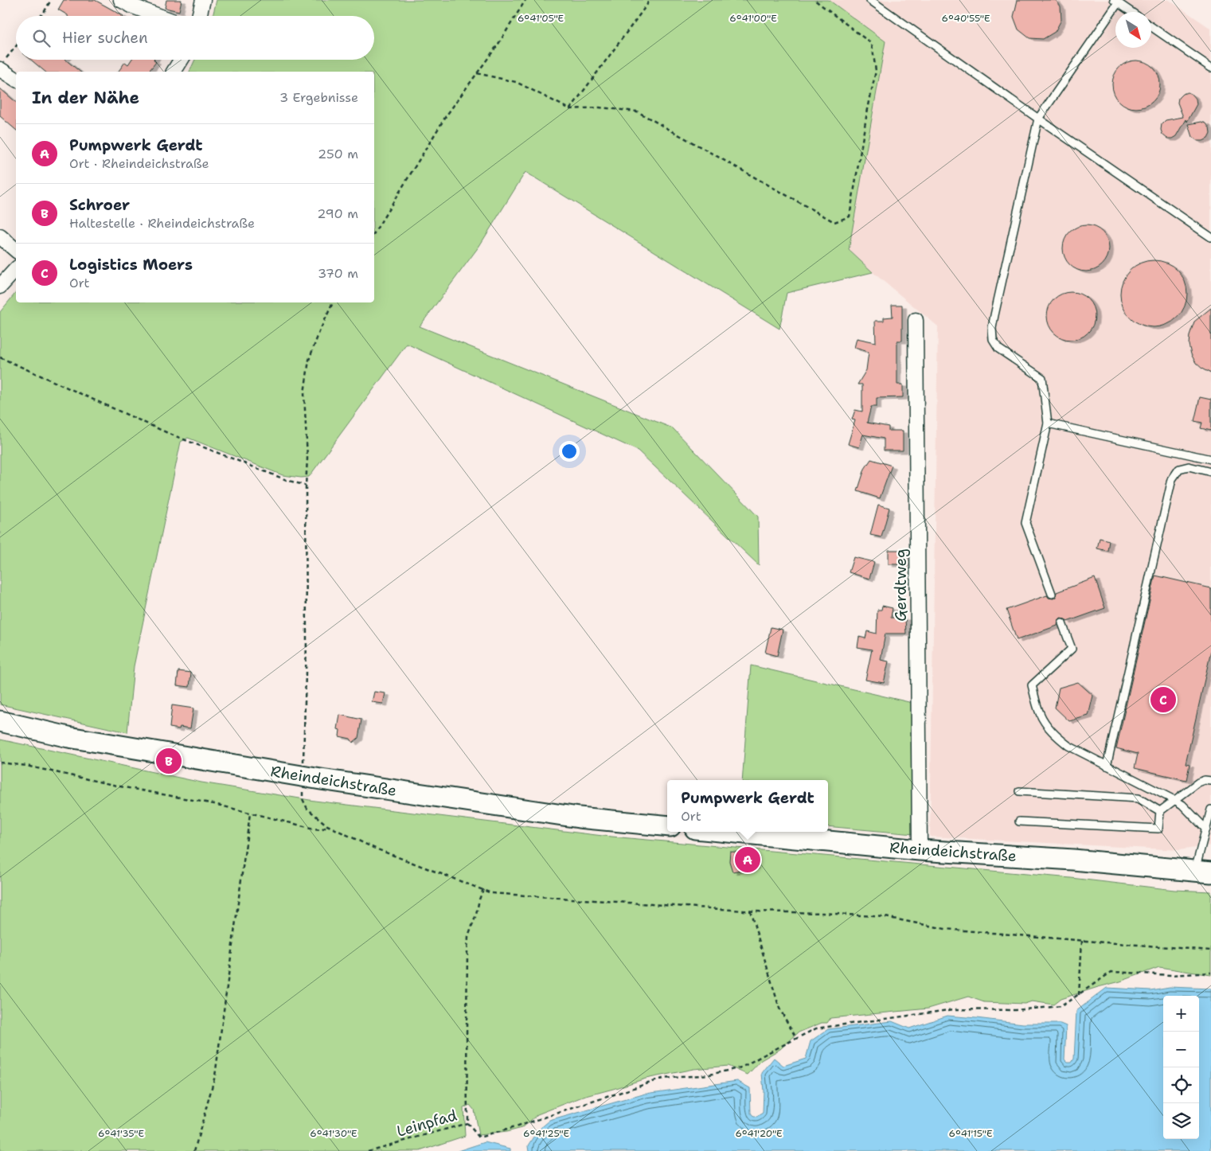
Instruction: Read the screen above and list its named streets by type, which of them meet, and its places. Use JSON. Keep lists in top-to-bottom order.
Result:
{
  "streets": {
    "main road": ["Rheindeichstraße"],
    "street": ["Gerdtweg"],
    "path": ["Leinpfad"]
  },
  "crossings": [
    ["Gerdtweg", "Rheindeichstraße"]
  ],
  "north": "bottom right",
  "page": {
    "search": "Hier suchen",
    "heading": ["In der Nähe", "3 Ergebnisse"],
    "list": [
      {
        "mark": "A",
        "name": "Pumpwerk Gerdt",
        "note": "Ort · Rheindeichstraße",
        "value": "250 m"
      },
      {
        "mark": "B",
        "name": "Schroer",
        "note": "Haltestelle · Rheindeichstraße",
        "value": "290 m"
      },
      {
        "mark": "C",
        "name": "Logistics Moers",
        "note": "Ort",
        "value": "370 m"
      }
    ],
    "pins": ["C", "B", "A"],
    "popup": ["Pumpwerk Gerdt", "Ort"],
    "map_buttons": ["+", "−"]
  },
  "coordinates": [
    "6°41'05\"E",
    "6°41'00\"E",
    "6°40'55\"E",
    "6°41'35\"E",
    "6°41'30\"E",
    "6°41'25\"E",
    "6°41'20\"E",
    "6°41'15\"E"
  ]
}
